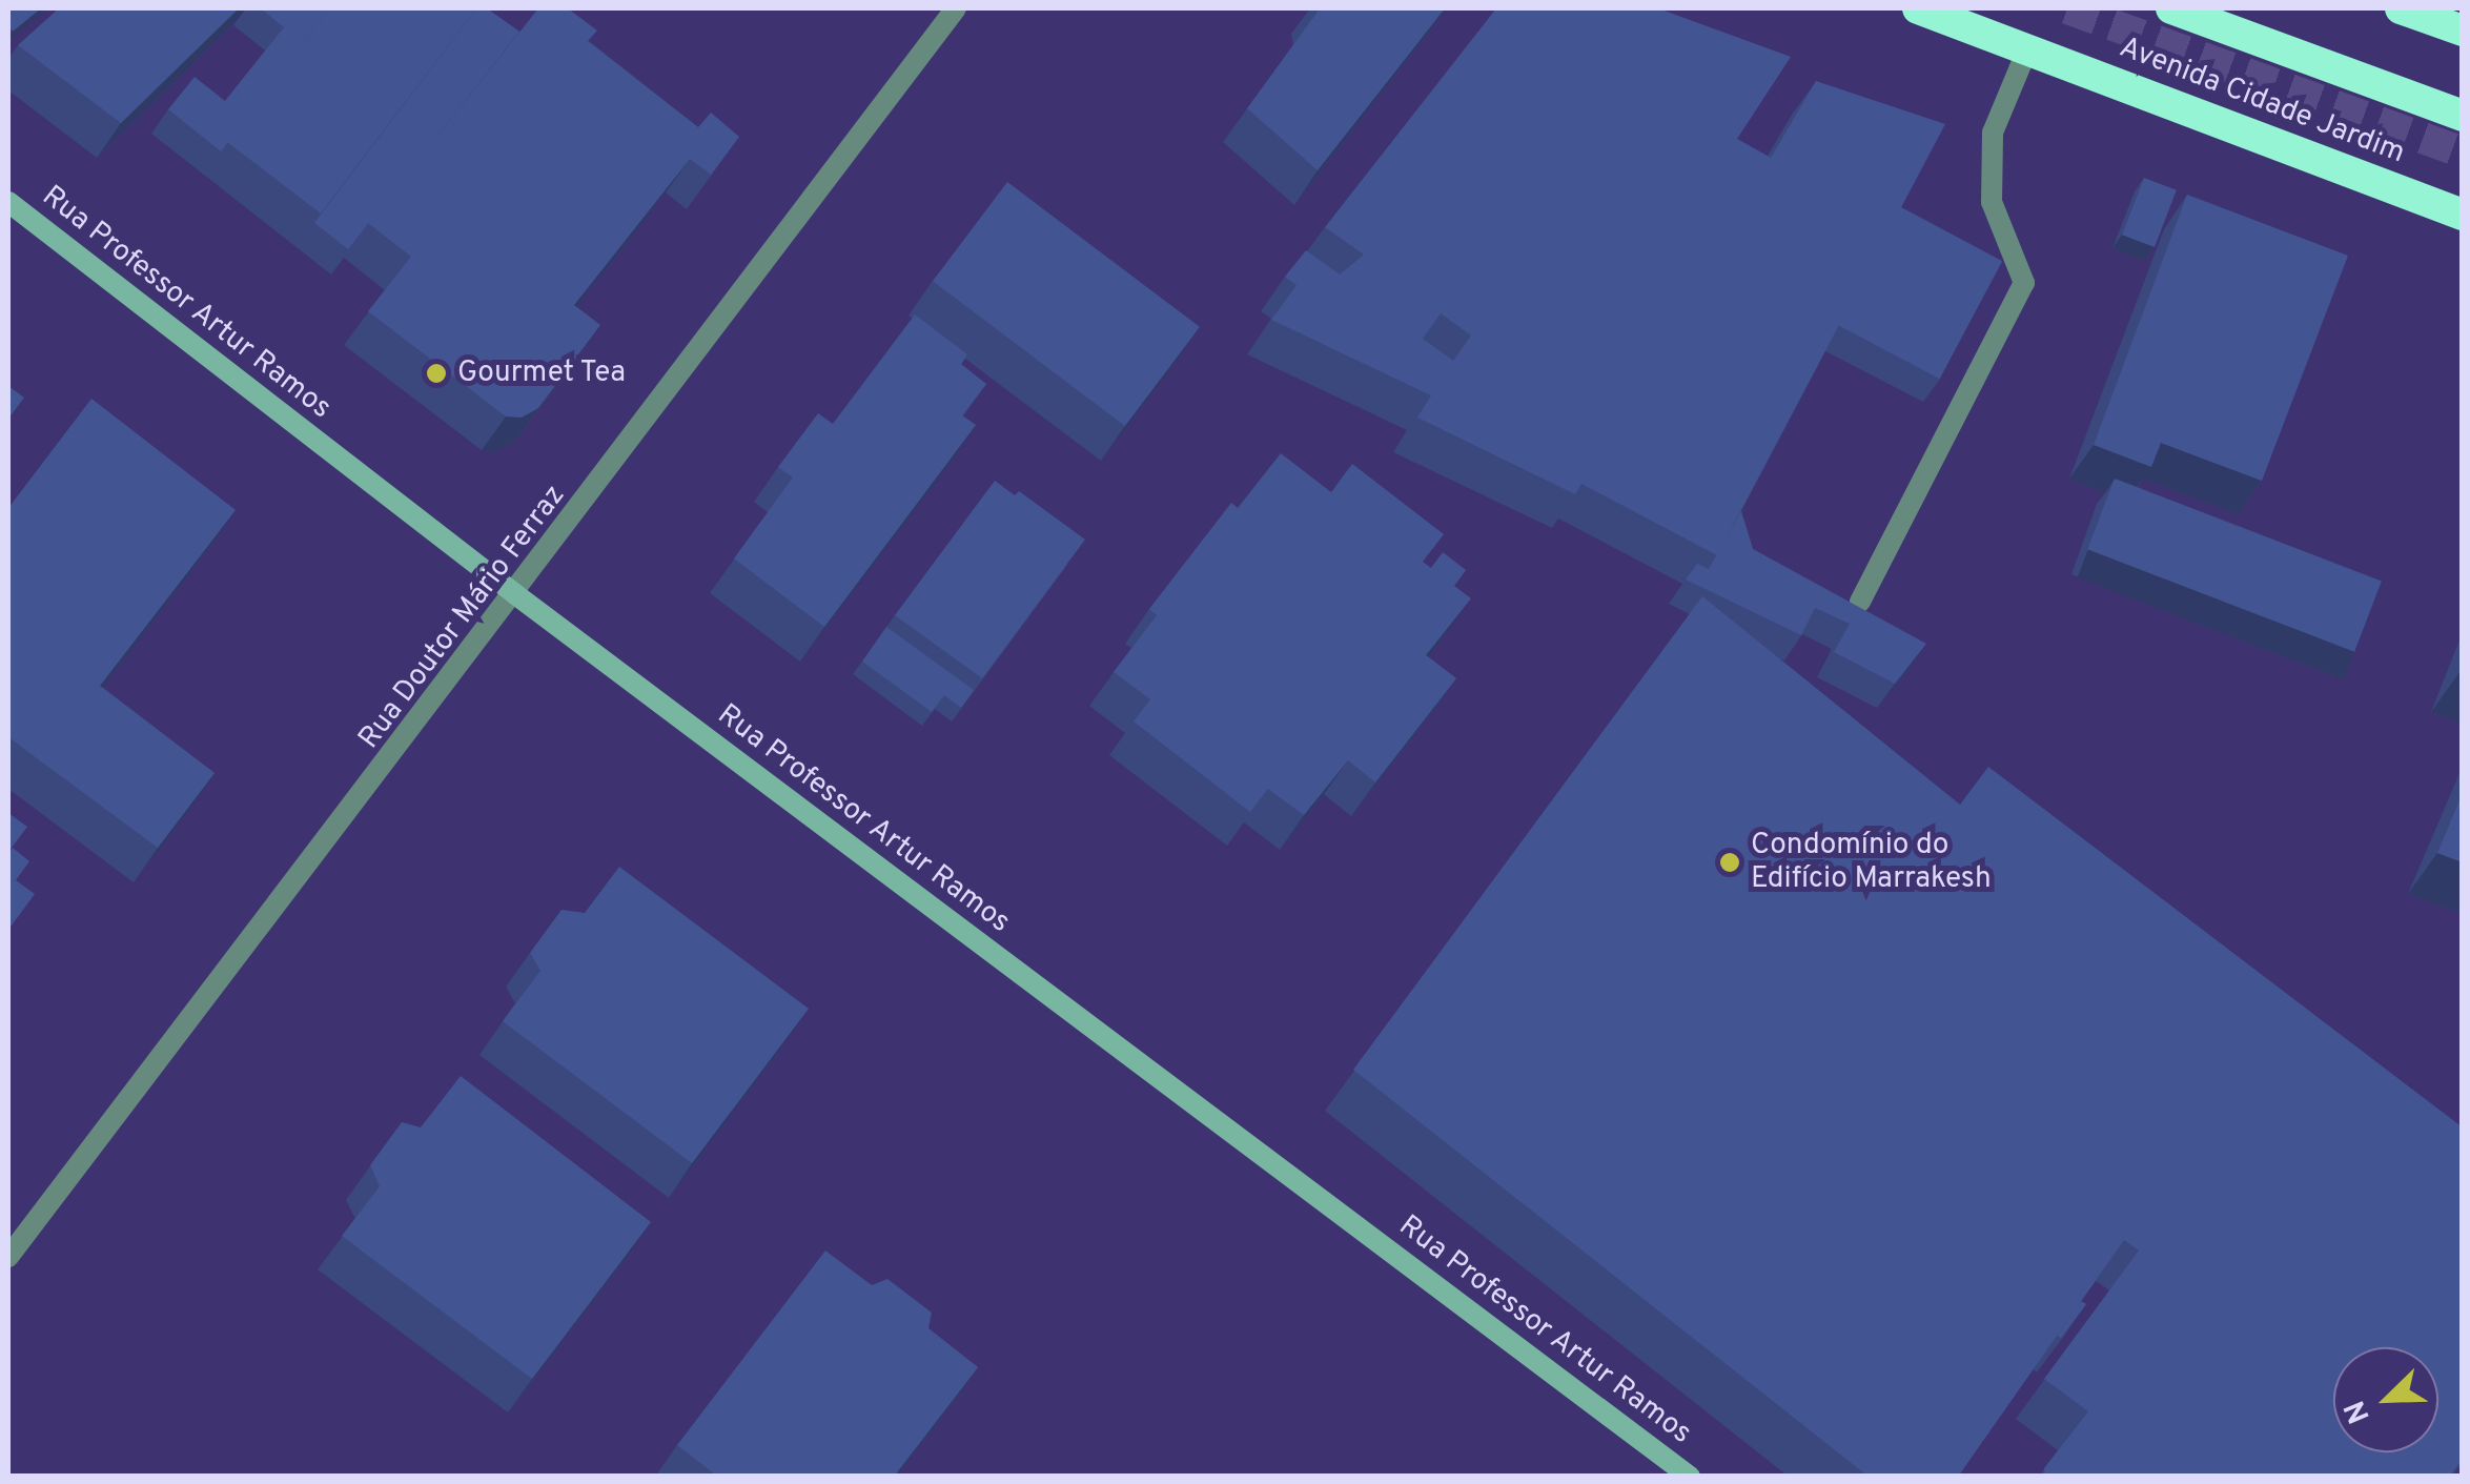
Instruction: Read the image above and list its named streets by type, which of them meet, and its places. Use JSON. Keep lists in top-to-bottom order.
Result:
{
  "streets": {
    "highway": ["Avenida Cidade Jardim"],
    "street": ["Rua Professor Artur Ramos", "Rua Doutor Mário Ferraz"]
  },
  "crossings": [
    ["Rua Professor Artur Ramos", "Rua Doutor Mário Ferraz"]
  ],
  "places": ["Gourmet Tea", "Condomínio do Edifício Marrakesh"],
  "north": "bottom left"
}
